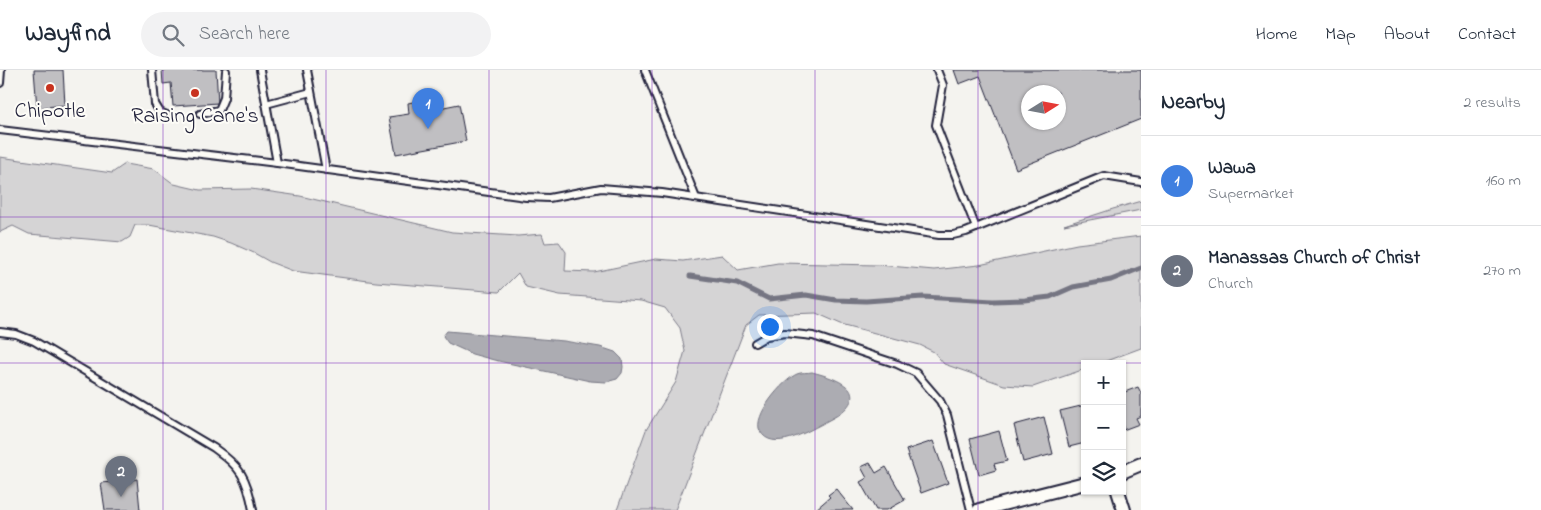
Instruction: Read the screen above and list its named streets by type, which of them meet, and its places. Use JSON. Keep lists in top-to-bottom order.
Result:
{
  "places": ["Chipotle", "Raising Cane's"],
  "north": "right",
  "page": {
    "header": "Wayfind",
    "search": "Search here",
    "nav": [
      "Home",
      "Map",
      "About",
      "Contact"
    ],
    "heading": ["Nearby", "2 results"],
    "pins": ["1", "2"],
    "list": [
      {
        "mark": "1",
        "name": "Wawa",
        "note": "Supermarket",
        "value": "160 m"
      },
      {
        "mark": "2",
        "name": "Manassas Church of Christ",
        "note": "Church",
        "value": "270 m"
      }
    ],
    "map_buttons": ["+", "−"]
  }
}
